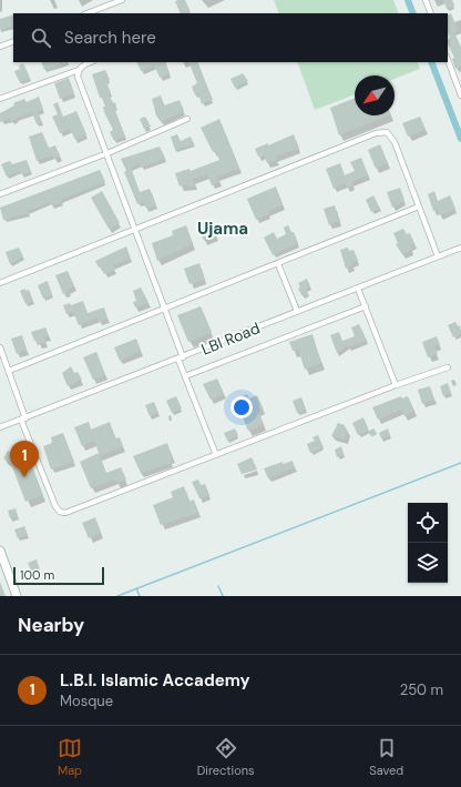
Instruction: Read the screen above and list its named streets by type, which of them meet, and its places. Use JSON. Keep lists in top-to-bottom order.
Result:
{
  "streets": {
    "street": ["LBI Road"]
  },
  "districts": ["Ujama"],
  "scale_bar": "100 m",
  "north": "bottom left",
  "page": {
    "search": "Search here",
    "pins": "1",
    "scale": "100 m",
    "heading": "Nearby",
    "list": [
      {
        "mark": "1",
        "name": "L.B.I. Islamic Accademy",
        "note": "Mosque",
        "value": "250 m"
      }
    ],
    "nav": ["Map", "Directions", "Saved"]
  }
}
